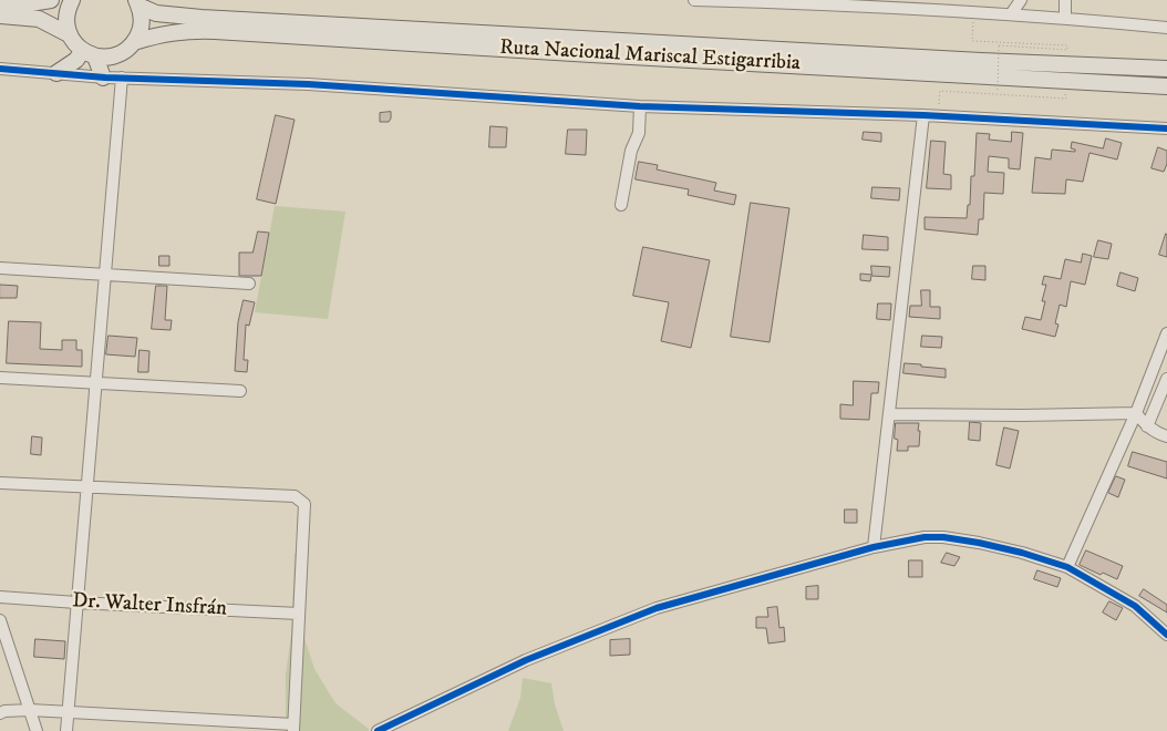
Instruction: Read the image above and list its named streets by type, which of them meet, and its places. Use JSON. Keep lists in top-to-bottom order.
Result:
{
  "streets": {
    "highway": ["Ruta Nacional Mariscal Estigarribia"],
    "street": ["Dr. Walter Insfrán"]
  }
}
